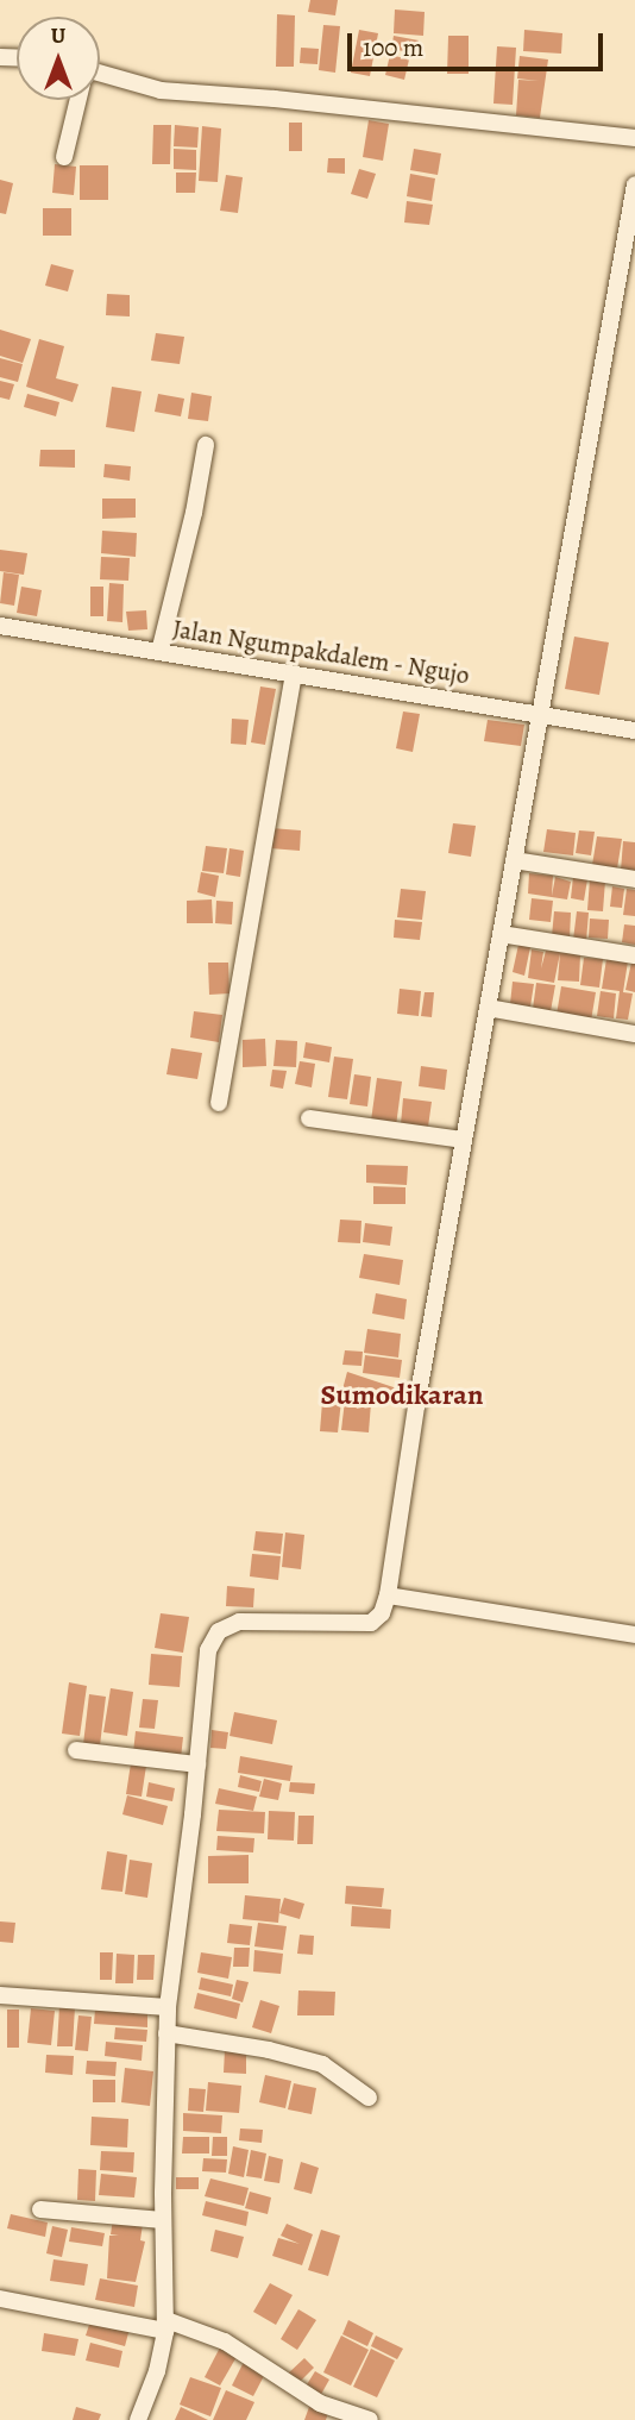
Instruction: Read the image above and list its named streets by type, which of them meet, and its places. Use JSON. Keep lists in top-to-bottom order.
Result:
{
  "streets": {
    "street": ["Jalan Ngumpakdalem - Ngujo"]
  },
  "districts": ["Sumodikaran"],
  "scale_bar": "100 m",
  "north": "top"
}
